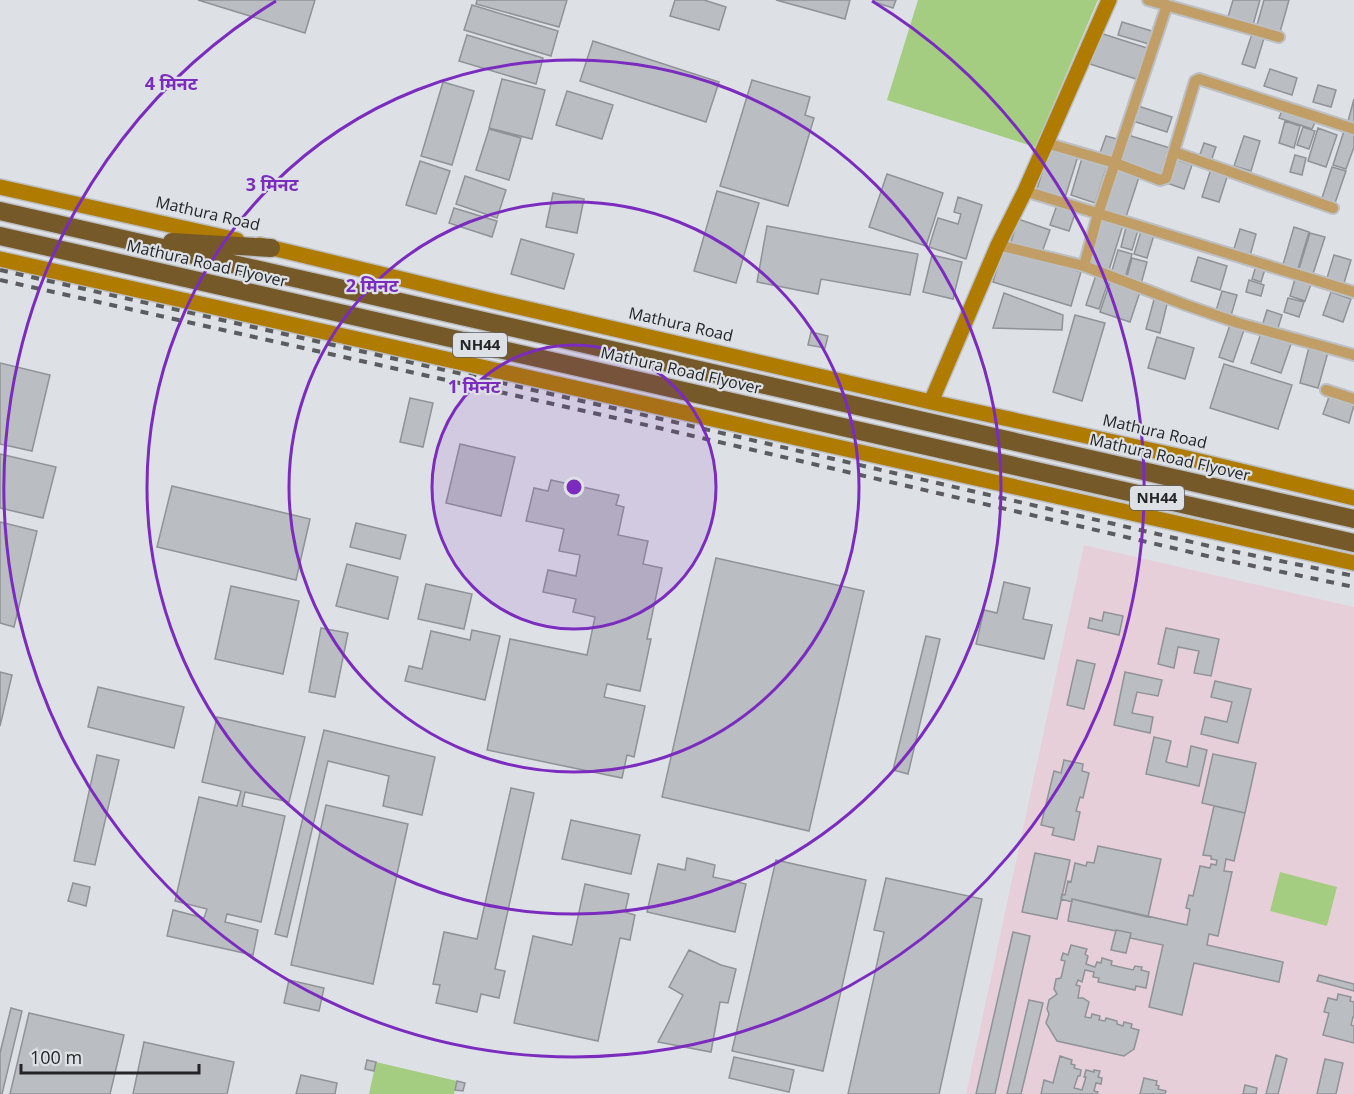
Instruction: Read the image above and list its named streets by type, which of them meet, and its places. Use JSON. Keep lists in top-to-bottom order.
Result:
{
  "streets": {
    "highway": ["Mathura Road Flyover", "NH44"],
    "main road": ["Mathura Road"]
  },
  "crossings": [
    ["Mathura Road Flyover", "NH44"]
  ],
  "scale_bar": "100 m",
  "rings": [
    "4 मिनट",
    "3 मिनट",
    "2 मिनट",
    "1 मिनट"
  ]
}
